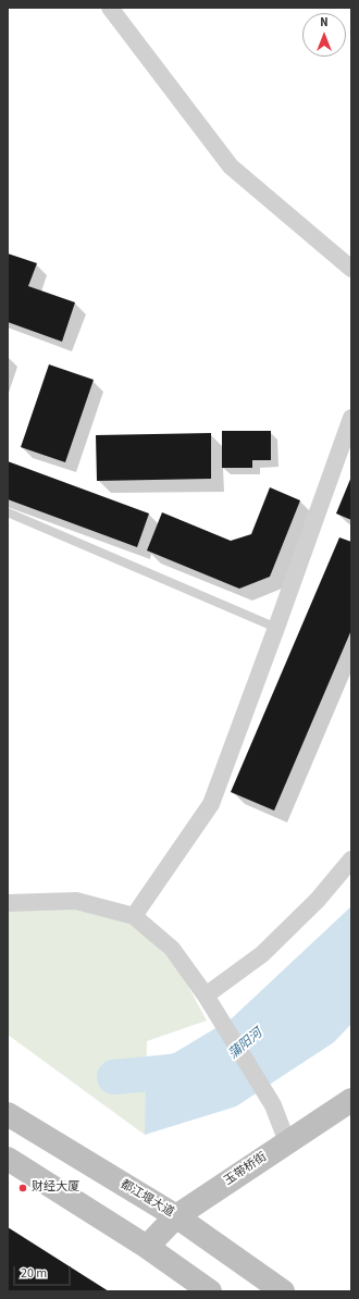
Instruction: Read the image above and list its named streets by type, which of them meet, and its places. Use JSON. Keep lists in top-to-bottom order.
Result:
{
  "streets": {
    "main road": ["玉带桥街", "都江堰大道"]
  },
  "crossings": [
    ["玉带桥街", "都江堰大道"]
  ],
  "water": ["蒲阳河"],
  "places": ["财经大厦"],
  "scale_bar": "20 m",
  "north": "top"
}
